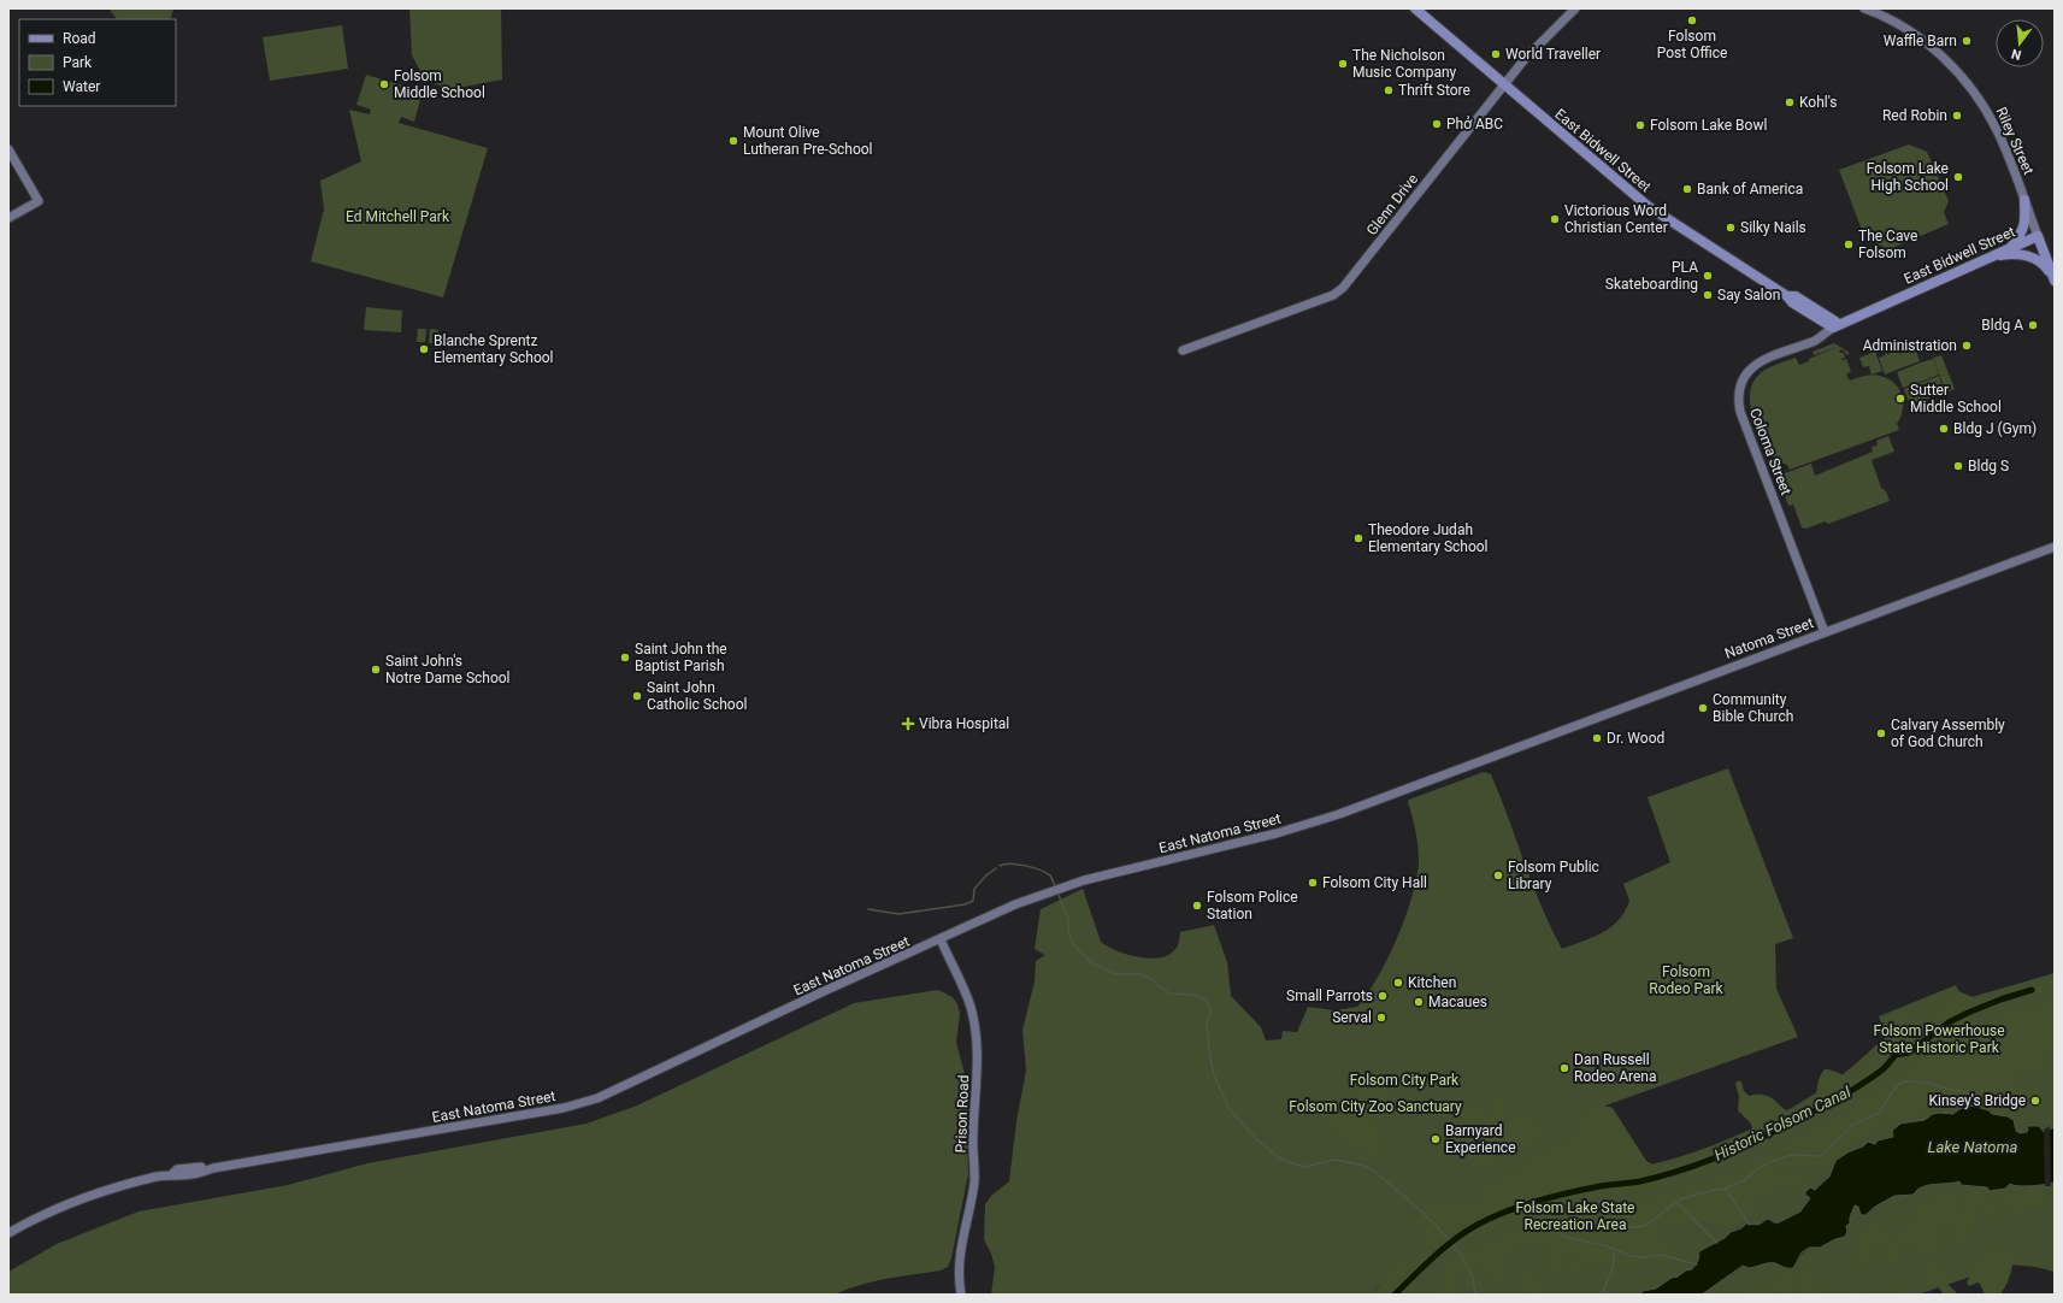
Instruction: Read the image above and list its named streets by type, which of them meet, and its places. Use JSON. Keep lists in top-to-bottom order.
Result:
{
  "streets": {
    "main road": [
      "Riley Street",
      "East Bidwell Street",
      "Glenn Drive",
      "Coloma Street",
      "Natoma Street",
      "East Natoma Street",
      "Prison Road"
    ]
  },
  "crossings": [
    ["Riley Street", "East Bidwell Street"],
    ["East Bidwell Street", "Glenn Drive"],
    ["East Bidwell Street", "Coloma Street"],
    ["Coloma Street", "Natoma Street"],
    ["Natoma Street", "East Natoma Street"],
    ["East Natoma Street", "Prison Road"]
  ],
  "water": ["Historic Folsom Canal", "Lake Natoma"],
  "parks": [
    "Ed Mitchell Park",
    "Folsom Rodeo Park",
    "Folsom Powerhouse State Historic Park",
    "Folsom City Park",
    "Folsom City Zoo Sanctuary",
    "Folsom Lake State Recreation Area"
  ],
  "places": {
    "other": [
      "Folsom Post Office",
      "Waffle Barn",
      "World Traveller",
      "The Nicholson Music Company",
      "Folsom Middle School",
      "Thrift Store",
      "Kohl's",
      "Red Robin",
      "Phở ABC",
      "Folsom Lake Bowl",
      "Mount Olive Lutheran Pre-School",
      "Folsom Lake High School",
      "Bank of America",
      "Victorious Word Christian Center",
      "Silky Nails",
      "The Cave Folsom",
      "PLA Skateboarding",
      "Say Salon",
      "Bldg A",
      "Administration",
      "Blanche Sprentz Elementary School",
      "Sutter Middle School",
      "Bldg J (Gym)",
      "Bldg S",
      "Theodore Judah Elementary School",
      "Saint John the Baptist Parish",
      "Saint John's Notre Dame School",
      "Saint John Catholic School",
      "Community Bible Church",
      "Calvary Assembly of God Church",
      "Dr. Wood",
      "Folsom Public Library",
      "Folsom City Hall",
      "Folsom Police Station",
      "Kitchen",
      "Small Parrots",
      "Macaues",
      "Serval",
      "Dan Russell Rodeo Arena",
      "Kinsey's Bridge",
      "Barnyard Experience"
    ],
    "health": ["Vibra Hospital"]
  },
  "legend": ["Road", "Park", "Water"],
  "north": "bottom"
}
